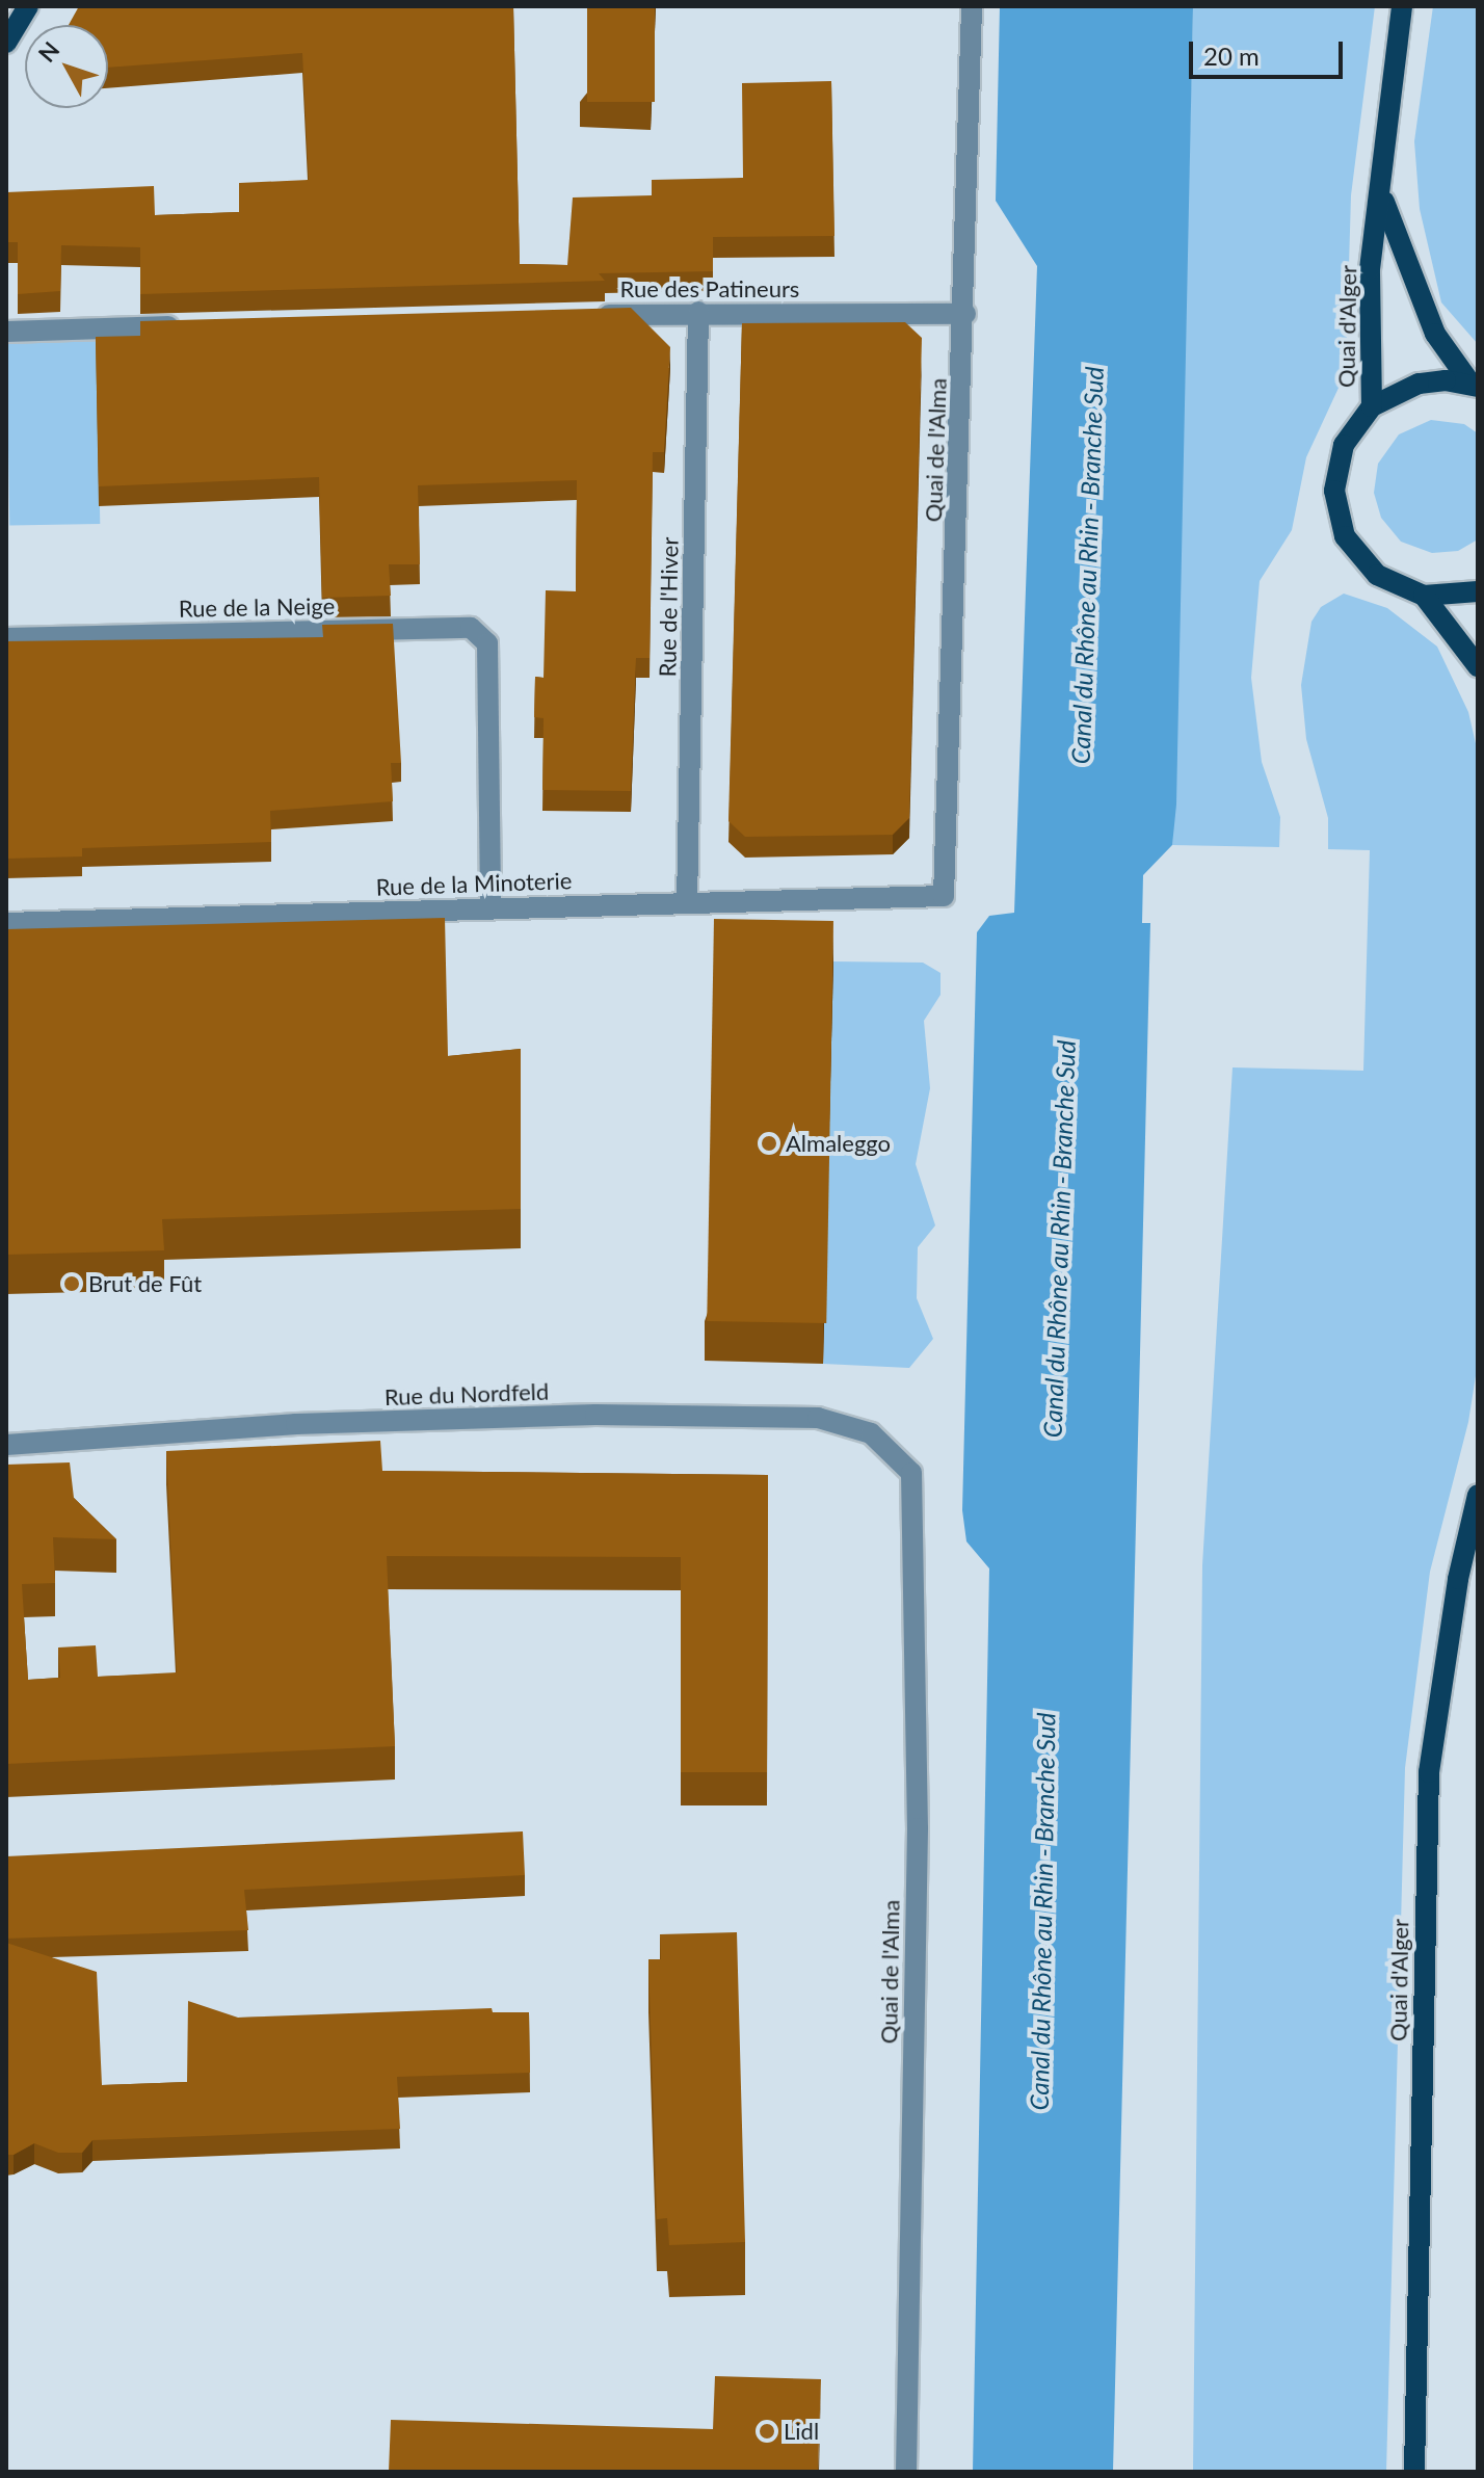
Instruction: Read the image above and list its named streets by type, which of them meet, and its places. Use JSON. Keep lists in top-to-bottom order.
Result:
{
  "streets": {
    "main road": ["Quai d'Alger"],
    "street": [
      "Rue des Patineurs",
      "Quai de l'Alma",
      "Rue de la Neige",
      "Rue de l'Hiver",
      "Rue de la Minoterie",
      "Rue du Nordfeld"
    ]
  },
  "crossings": [
    ["Rue des Patineurs", "Quai de l'Alma"],
    ["Rue des Patineurs", "Rue de l'Hiver"],
    ["Quai de l'Alma", "Rue de la Minoterie"],
    ["Quai de l'Alma", "Rue du Nordfeld"],
    ["Rue de la Neige", "Rue de la Minoterie"],
    ["Rue de l'Hiver", "Rue de la Minoterie"]
  ],
  "water": ["Canal du Rhône au Rhin - Branche Sud"],
  "places": ["Almaleggo", "Brut de Fût", "Lidl"],
  "scale_bar": "20 m",
  "north": "top left"
}
